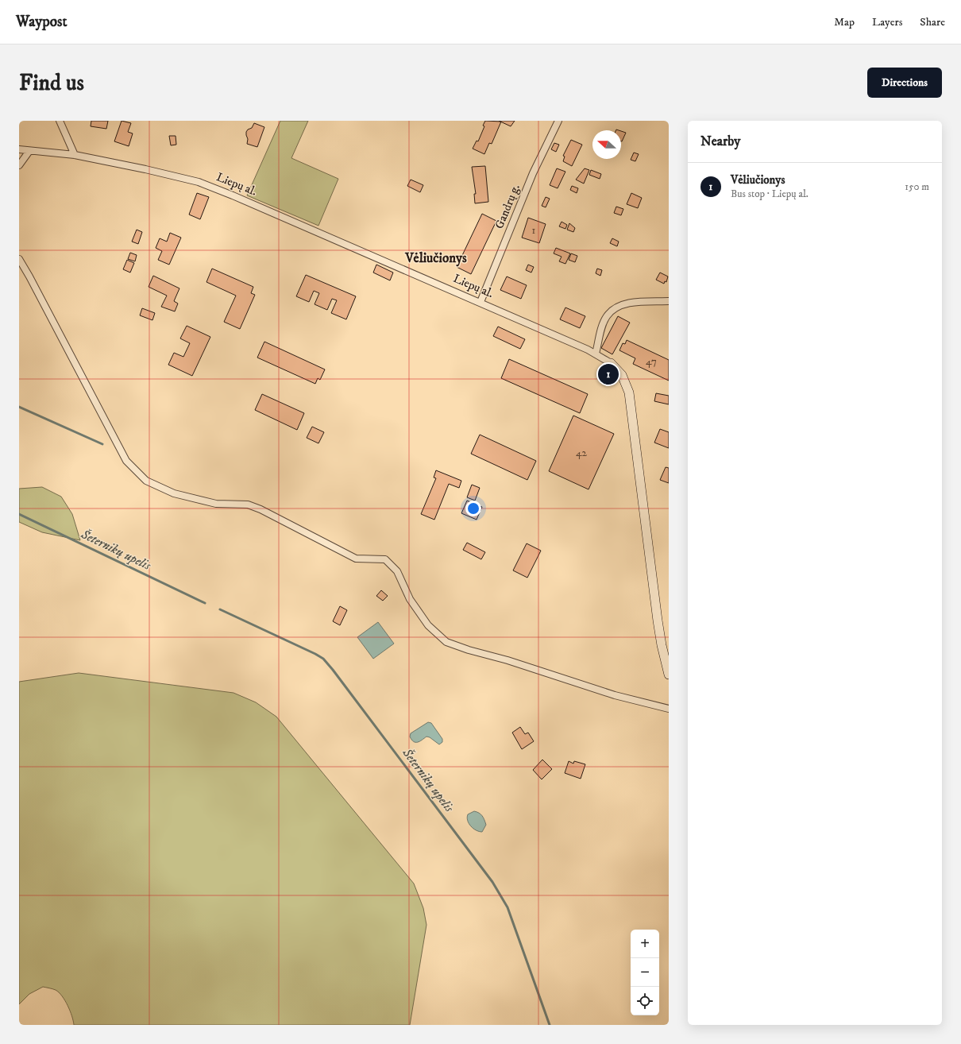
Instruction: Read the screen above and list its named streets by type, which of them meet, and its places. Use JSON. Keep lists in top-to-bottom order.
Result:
{
  "streets": {
    "main road": ["Liepų al."],
    "street": ["Gandrų g."]
  },
  "crossings": [
    ["Liepų al.", "Gandrų g."]
  ],
  "districts": ["Vėliučionys"],
  "water": ["Šeternikų upelis"],
  "house_numbers": ["1", "47", "42"],
  "north": "left",
  "page": {
    "header": "Waypost",
    "nav": ["Map", "Layers", "Share"],
    "buttons": "Directions",
    "title": "Find us",
    "heading": "Nearby",
    "list": [
      {
        "mark": "1",
        "name": "Vėliučionys",
        "note": "Bus stop · Liepų al.",
        "value": "150 m"
      }
    ],
    "pins": "1",
    "map_buttons": ["+", "−"]
  }
}
